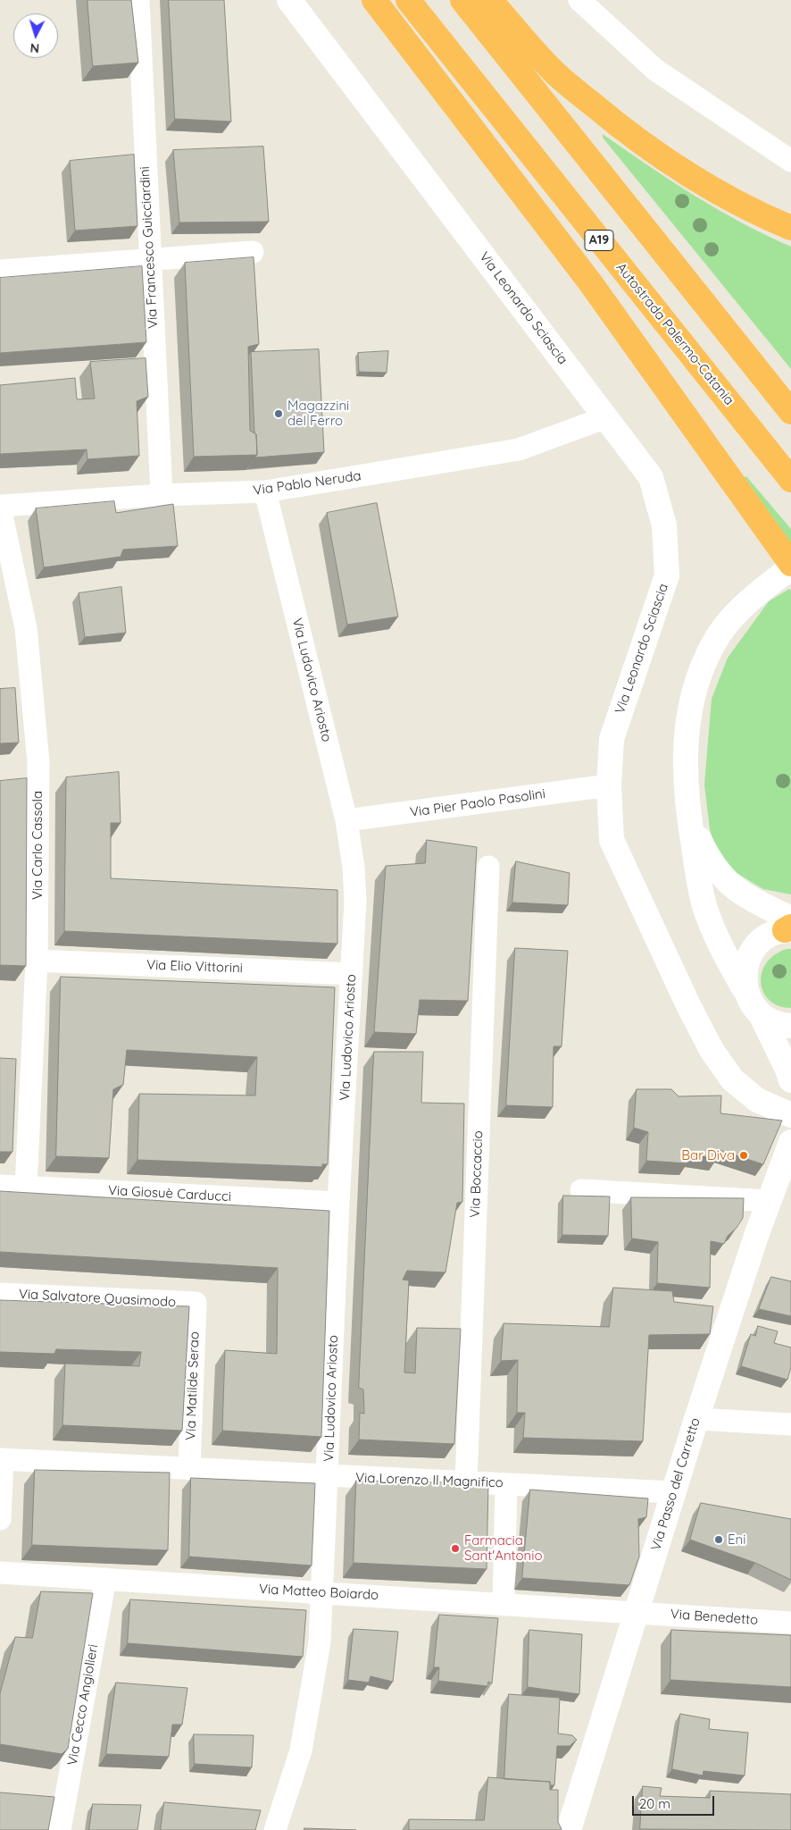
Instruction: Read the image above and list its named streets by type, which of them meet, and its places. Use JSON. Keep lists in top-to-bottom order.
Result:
{
  "streets": {
    "highway": ["A19", "Autostrada Palermo-Catania"],
    "street": [
      "Via Francesco Guicciardini",
      "Via Leonardo Sciascia",
      "Via Pablo Neruda",
      "Via Ludovico Ariosto",
      "Via Pier Paolo Pasolini",
      "Via Carlo Cassola",
      "Via Elio Vittorini",
      "Via Boccaccio",
      "Via Giosuè Carducci",
      "Via Salvatore Quasimodo",
      "Via Matilde Serao",
      "Via Lorenzo Il Magnifico",
      "Via Passo del Carretto",
      "Via Matteo Boiardo",
      "Via Benedetto",
      "Via Cecco Angiolieri"
    ]
  },
  "crossings": [
    ["Via Francesco Guicciardini", "Via Pablo Neruda"],
    ["Via Leonardo Sciascia", "Via Pablo Neruda"],
    ["Via Leonardo Sciascia", "Via Pier Paolo Pasolini"],
    ["Via Pablo Neruda", "Via Ludovico Ariosto"],
    ["Via Pablo Neruda", "Via Carlo Cassola"],
    ["Via Ludovico Ariosto", "Via Pier Paolo Pasolini"],
    ["Via Ludovico Ariosto", "Via Elio Vittorini"],
    ["Via Ludovico Ariosto", "Via Giosuè Carducci"],
    ["Via Ludovico Ariosto", "Via Lorenzo Il Magnifico"],
    ["Via Ludovico Ariosto", "Via Matteo Boiardo"],
    ["Via Carlo Cassola", "Via Elio Vittorini"],
    ["Via Carlo Cassola", "Via Giosuè Carducci"],
    ["Via Boccaccio", "Via Lorenzo Il Magnifico"],
    ["Via Salvatore Quasimodo", "Via Matilde Serao"],
    ["Via Matilde Serao", "Via Lorenzo Il Magnifico"],
    ["Via Lorenzo Il Magnifico", "Via Passo del Carretto"],
    ["Via Passo del Carretto", "Via Matteo Boiardo"],
    ["Via Passo del Carretto", "Via Benedetto"],
    ["Via Matteo Boiardo", "Via Benedetto"],
    ["Via Matteo Boiardo", "Via Cecco Angiolieri"]
  ],
  "places": [
    "Magazzini del Ferro",
    "Bar Diva",
    "Eni",
    "Farmacia Sant'Antonio"
  ],
  "scale_bar": "20 m",
  "north": "bottom"
}
